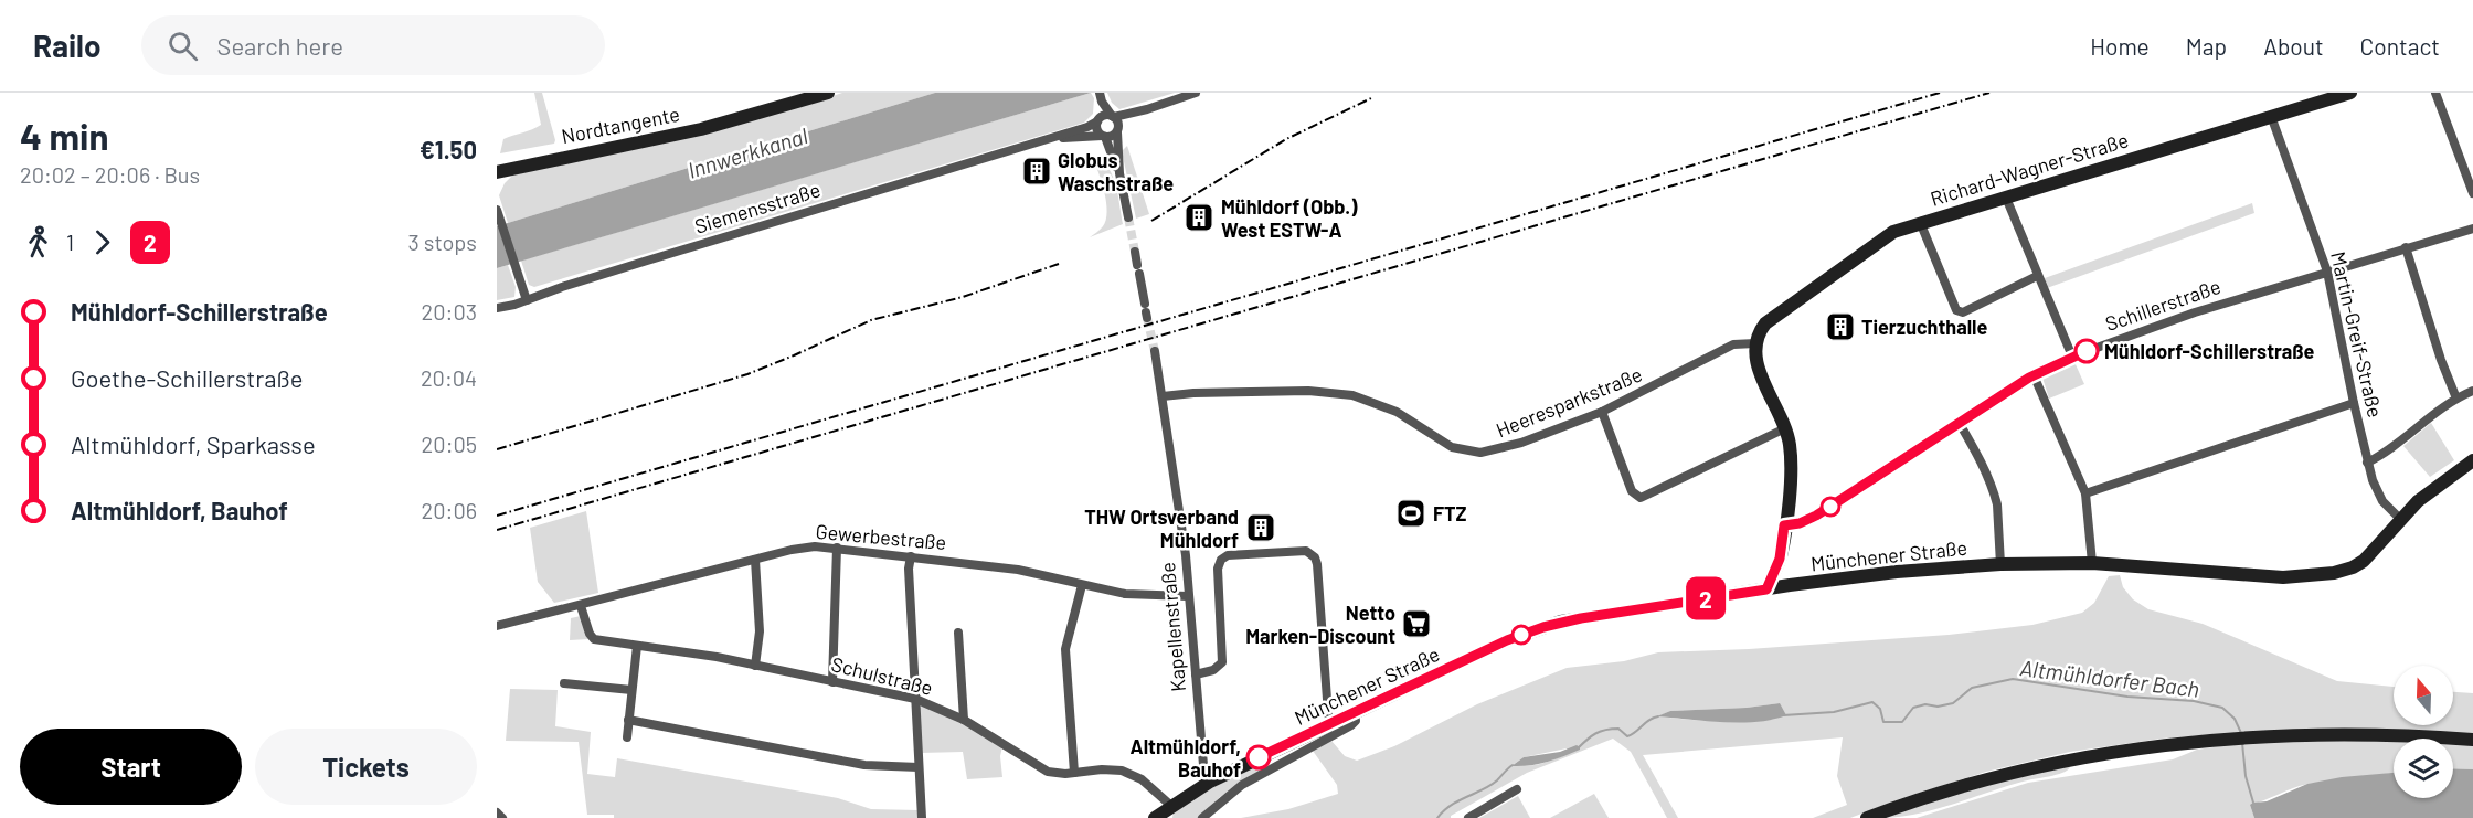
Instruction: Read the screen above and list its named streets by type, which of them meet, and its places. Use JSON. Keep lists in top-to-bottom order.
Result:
{
  "streets": {
    "street": [
      "Nordtangente",
      "Richard-Wagner-Straße",
      "Siemensstraße",
      "Schillerstraße",
      "Martin-Greif-Straße",
      "Heeresparkstraße",
      "Gewerbestraße",
      "Münchener Straße",
      "Kapellenstraße",
      "Schulstraße"
    ]
  },
  "crossings": [
    ["Richard-Wagner-Straße", "Martin-Greif-Straße"],
    ["Richard-Wagner-Straße", "Heeresparkstraße"],
    ["Schillerstraße", "Martin-Greif-Straße"],
    ["Martin-Greif-Straße", "Münchener Straße"],
    ["Heeresparkstraße", "Kapellenstraße"],
    ["Gewerbestraße", "Kapellenstraße"],
    ["Gewerbestraße", "Schulstraße"],
    ["Münchener Straße", "Kapellenstraße"],
    ["Münchener Straße", "Schulstraße"]
  ],
  "water": ["Innwerkkanal", "Altmühldorfer Bach"],
  "places": {
    "building": [
      "Globus Waschstraße",
      "Mühldorf (Obb.) West ESTW-A",
      "Tierzuchthalle",
      "THW Ortsverband Mühldorf"
    ],
    "other": ["Mühldorf-Schillerstraße", "Altmühldorf, Bauhof"],
    "sports": ["FTZ"],
    "supermarket": ["Netto Marken-Discount"]
  },
  "lines": ["bus line 2"],
  "north": "top",
  "page": {
    "header": "Railo",
    "search": "Search here",
    "nav": [
      "Home",
      "Map",
      "About",
      "Contact"
    ],
    "heading": ["4 min", "20:02 – 20:06 · Bus", "€1.50"],
    "on_map": "2",
    "legs": ["1", "2", "3 stops"],
    "list": [
      {
        "name": "Mühldorf-Schillerstraße",
        "value": "20:03"
      },
      {
        "name": "Goethe-Schillerstraße",
        "value": "20:04"
      },
      {
        "name": "Altmühldorf, Sparkasse",
        "value": "20:05"
      },
      {
        "name": "Altmühldorf, Bauhof",
        "value": "20:06"
      }
    ],
    "buttons": ["Start", "Tickets"]
  }
}
